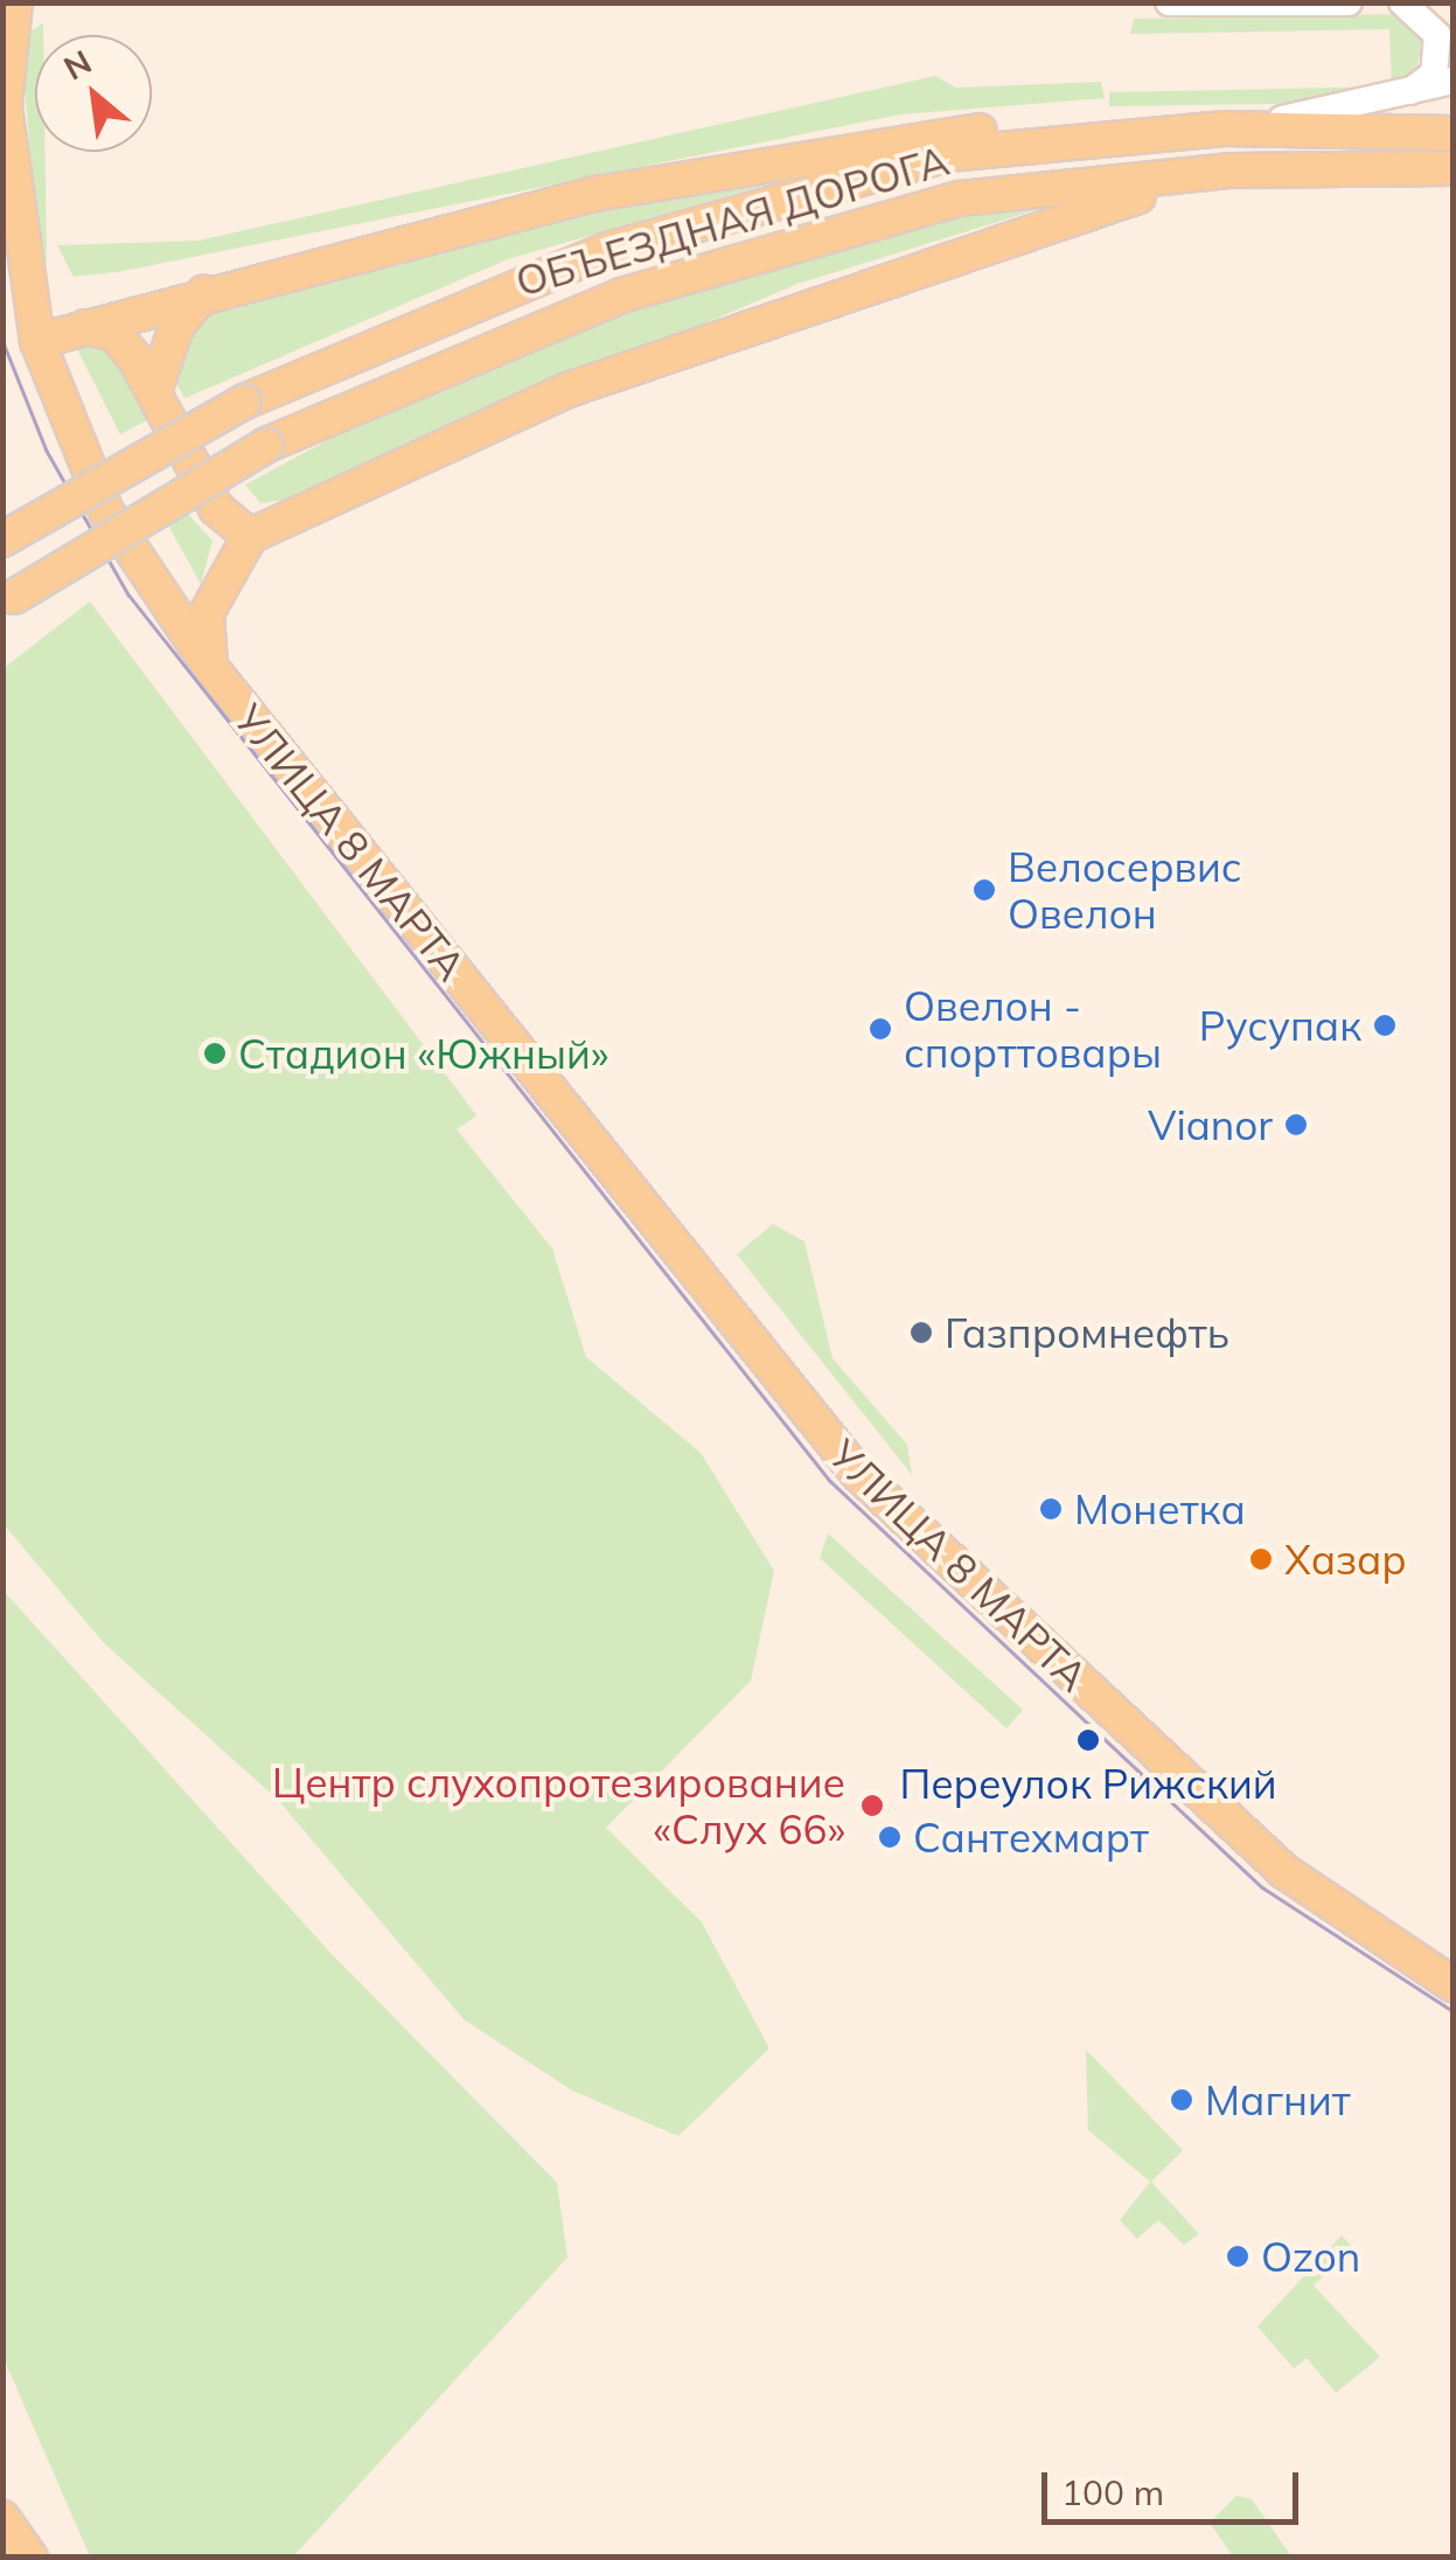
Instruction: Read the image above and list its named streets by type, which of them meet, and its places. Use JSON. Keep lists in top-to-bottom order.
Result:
{
  "streets": {
    "main road": ["ОБЪЕЗДНАЯ ДОРОГА", "УЛИЦА 8 МАРТА"]
  },
  "places": [
    "Велосервис Овелон",
    "Русупак",
    "Овелон - спорттовары",
    "Стадион «Южный»",
    "Vianor",
    "Газпромнефть",
    "Монетка",
    "Хазар",
    "Переулок Рижский",
    "Центр слухопротезирование «Слух 66»",
    "Сантехмарт",
    "Магнит",
    "Ozon"
  ],
  "scale_bar": "100 m",
  "north": "top left"
}
